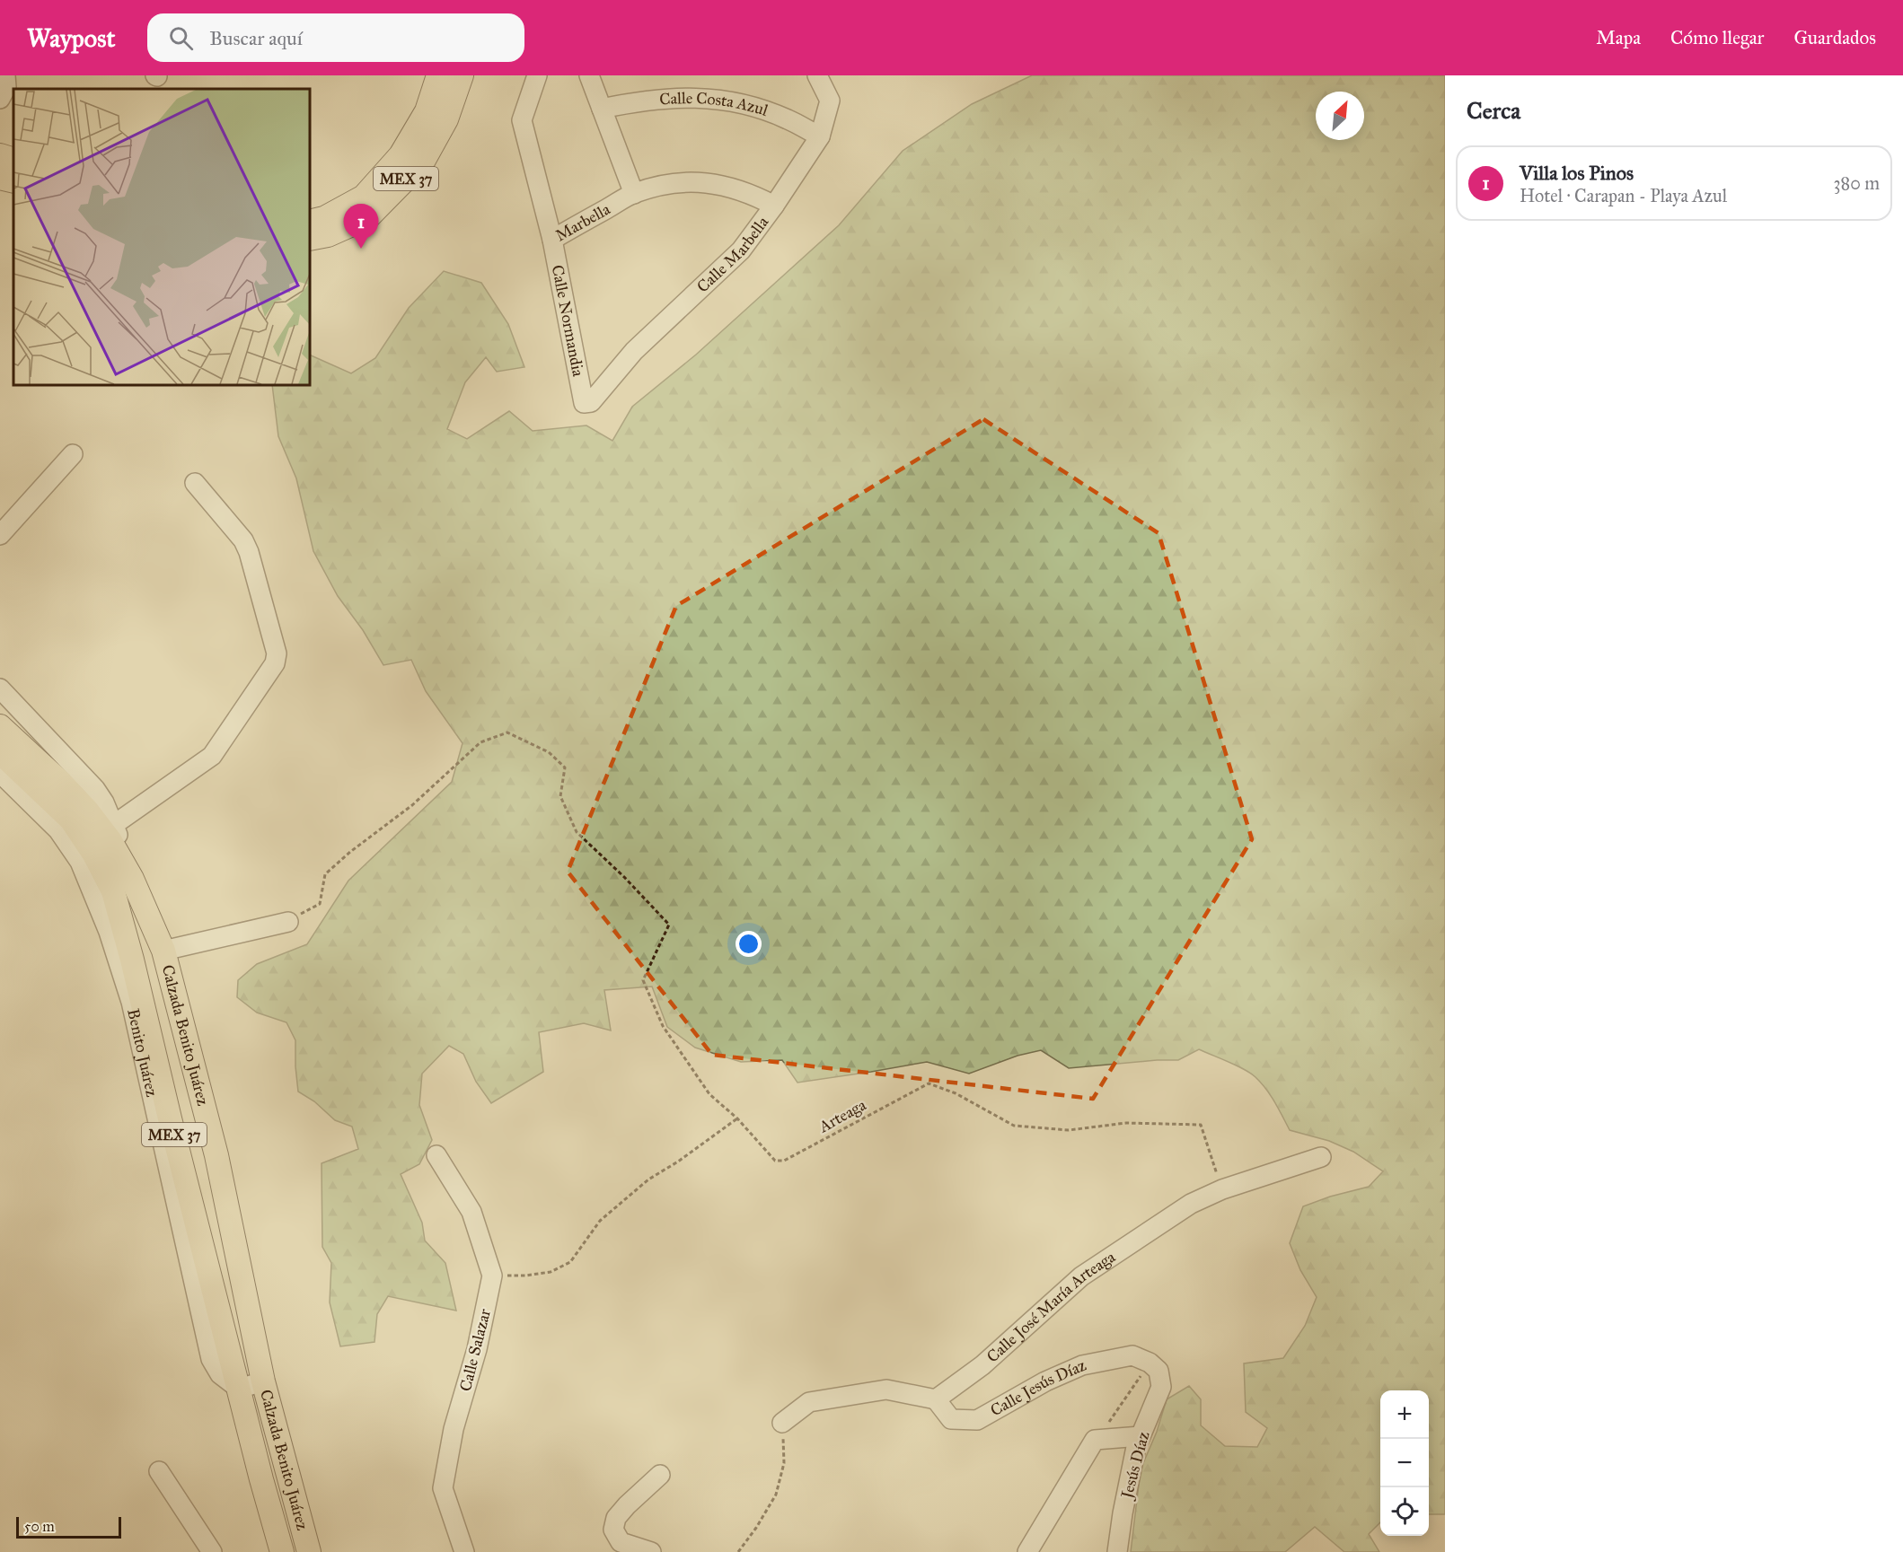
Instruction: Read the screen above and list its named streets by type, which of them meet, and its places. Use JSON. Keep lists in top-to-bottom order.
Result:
{
  "streets": {
    "main road": ["MEX 37", "Calzada Benito Juárez"],
    "street": [
      "Calle Costa Azul",
      "Marbella",
      "Calle Marbella",
      "Calle Normandia",
      "Benito Juárez",
      "Calle José María Arteaga",
      "Calle Salazar",
      "Calle Jesús Díaz",
      "Jesús Díaz"
    ],
    "path": ["Arteaga"]
  },
  "crossings": [
    ["Calle Costa Azul", "Calle Marbella"],
    ["Marbella", "Calle Marbella"],
    ["Marbella", "Calle Normandia"],
    ["Calle Marbella", "Calle Normandia"],
    ["Calzada Benito Juárez", "Benito Juárez"],
    ["Arteaga", "Calle José María Arteaga"],
    ["Calle José María Arteaga", "Calle Jesús Díaz"],
    ["Calle Jesús Díaz", "Jesús Díaz"]
  ],
  "scale_bar": "50 m",
  "north": "top right",
  "page": {
    "header": "Waypost",
    "search": "Buscar aquí",
    "nav": ["Mapa", "Cómo llegar", "Guardados"],
    "heading": "Cerca",
    "list": [
      {
        "mark": "1",
        "name": "Villa los Pinos",
        "note": "Hotel · Carapan - Playa Azul",
        "value": "380 m"
      }
    ],
    "pins": "1",
    "map_buttons": ["+", "−"],
    "scale": "50 m"
  }
}
